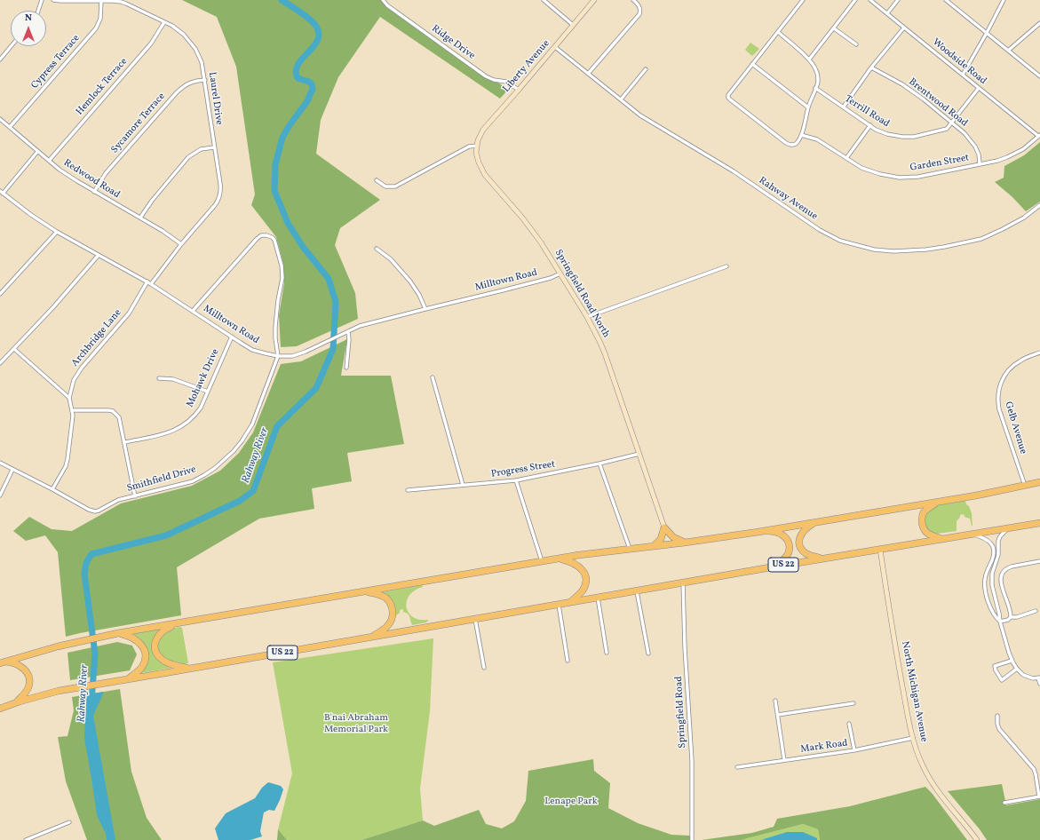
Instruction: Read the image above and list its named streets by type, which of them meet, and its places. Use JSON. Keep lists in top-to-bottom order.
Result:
{
  "streets": {
    "highway": ["US 22"],
    "street": [
      "Ridge Drive",
      "Cypress Terrace",
      "Woodside Road",
      "Liberty Avenue",
      "Hemlock Terrace",
      "Laurel Drive",
      "Brentwood Road",
      "Terrill Road",
      "Sycamore Terrace",
      "Garden Street",
      "Redwood Road",
      "Rahway Avenue",
      "Milltown Road",
      "Springfield Road North",
      "Archbridge Lane",
      "Mohawk Drive",
      "Gelb Avenue",
      "Progress Street",
      "Smithfield Drive",
      "North Michigan Avenue",
      "Springfield Road",
      "Mark Road"
    ]
  },
  "crossings": [
    ["Ridge Drive", "Liberty Avenue"],
    ["Cypress Terrace", "Laurel Drive"],
    ["Cypress Terrace", "Redwood Road"],
    ["Woodside Road", "Terrill Road"],
    ["Woodside Road", "Garden Street"],
    ["Liberty Avenue", "Rahway Avenue"],
    ["Liberty Avenue", "Springfield Road North"],
    ["Hemlock Terrace", "Laurel Drive"],
    ["Hemlock Terrace", "Redwood Road"],
    ["Laurel Drive", "Sycamore Terrace"],
    ["Laurel Drive", "Redwood Road"],
    ["Laurel Drive", "Milltown Road"],
    ["Brentwood Road", "Terrill Road"],
    ["Brentwood Road", "Garden Street"],
    ["Sycamore Terrace", "Redwood Road"],
    ["Milltown Road", "Springfield Road North"],
    ["Milltown Road", "Archbridge Lane"],
    ["Milltown Road", "Mohawk Drive"],
    ["Milltown Road", "Smithfield Drive"],
    ["Springfield Road North", "Progress Street"],
    ["US 22", "North Michigan Avenue"],
    ["US 22", "Springfield Road"],
    ["North Michigan Avenue", "Mark Road"]
  ],
  "water": ["Rahway River"],
  "parks": ["B'nai Abraham Memorial Park", "Lenape Park"],
  "north": "top"
}
